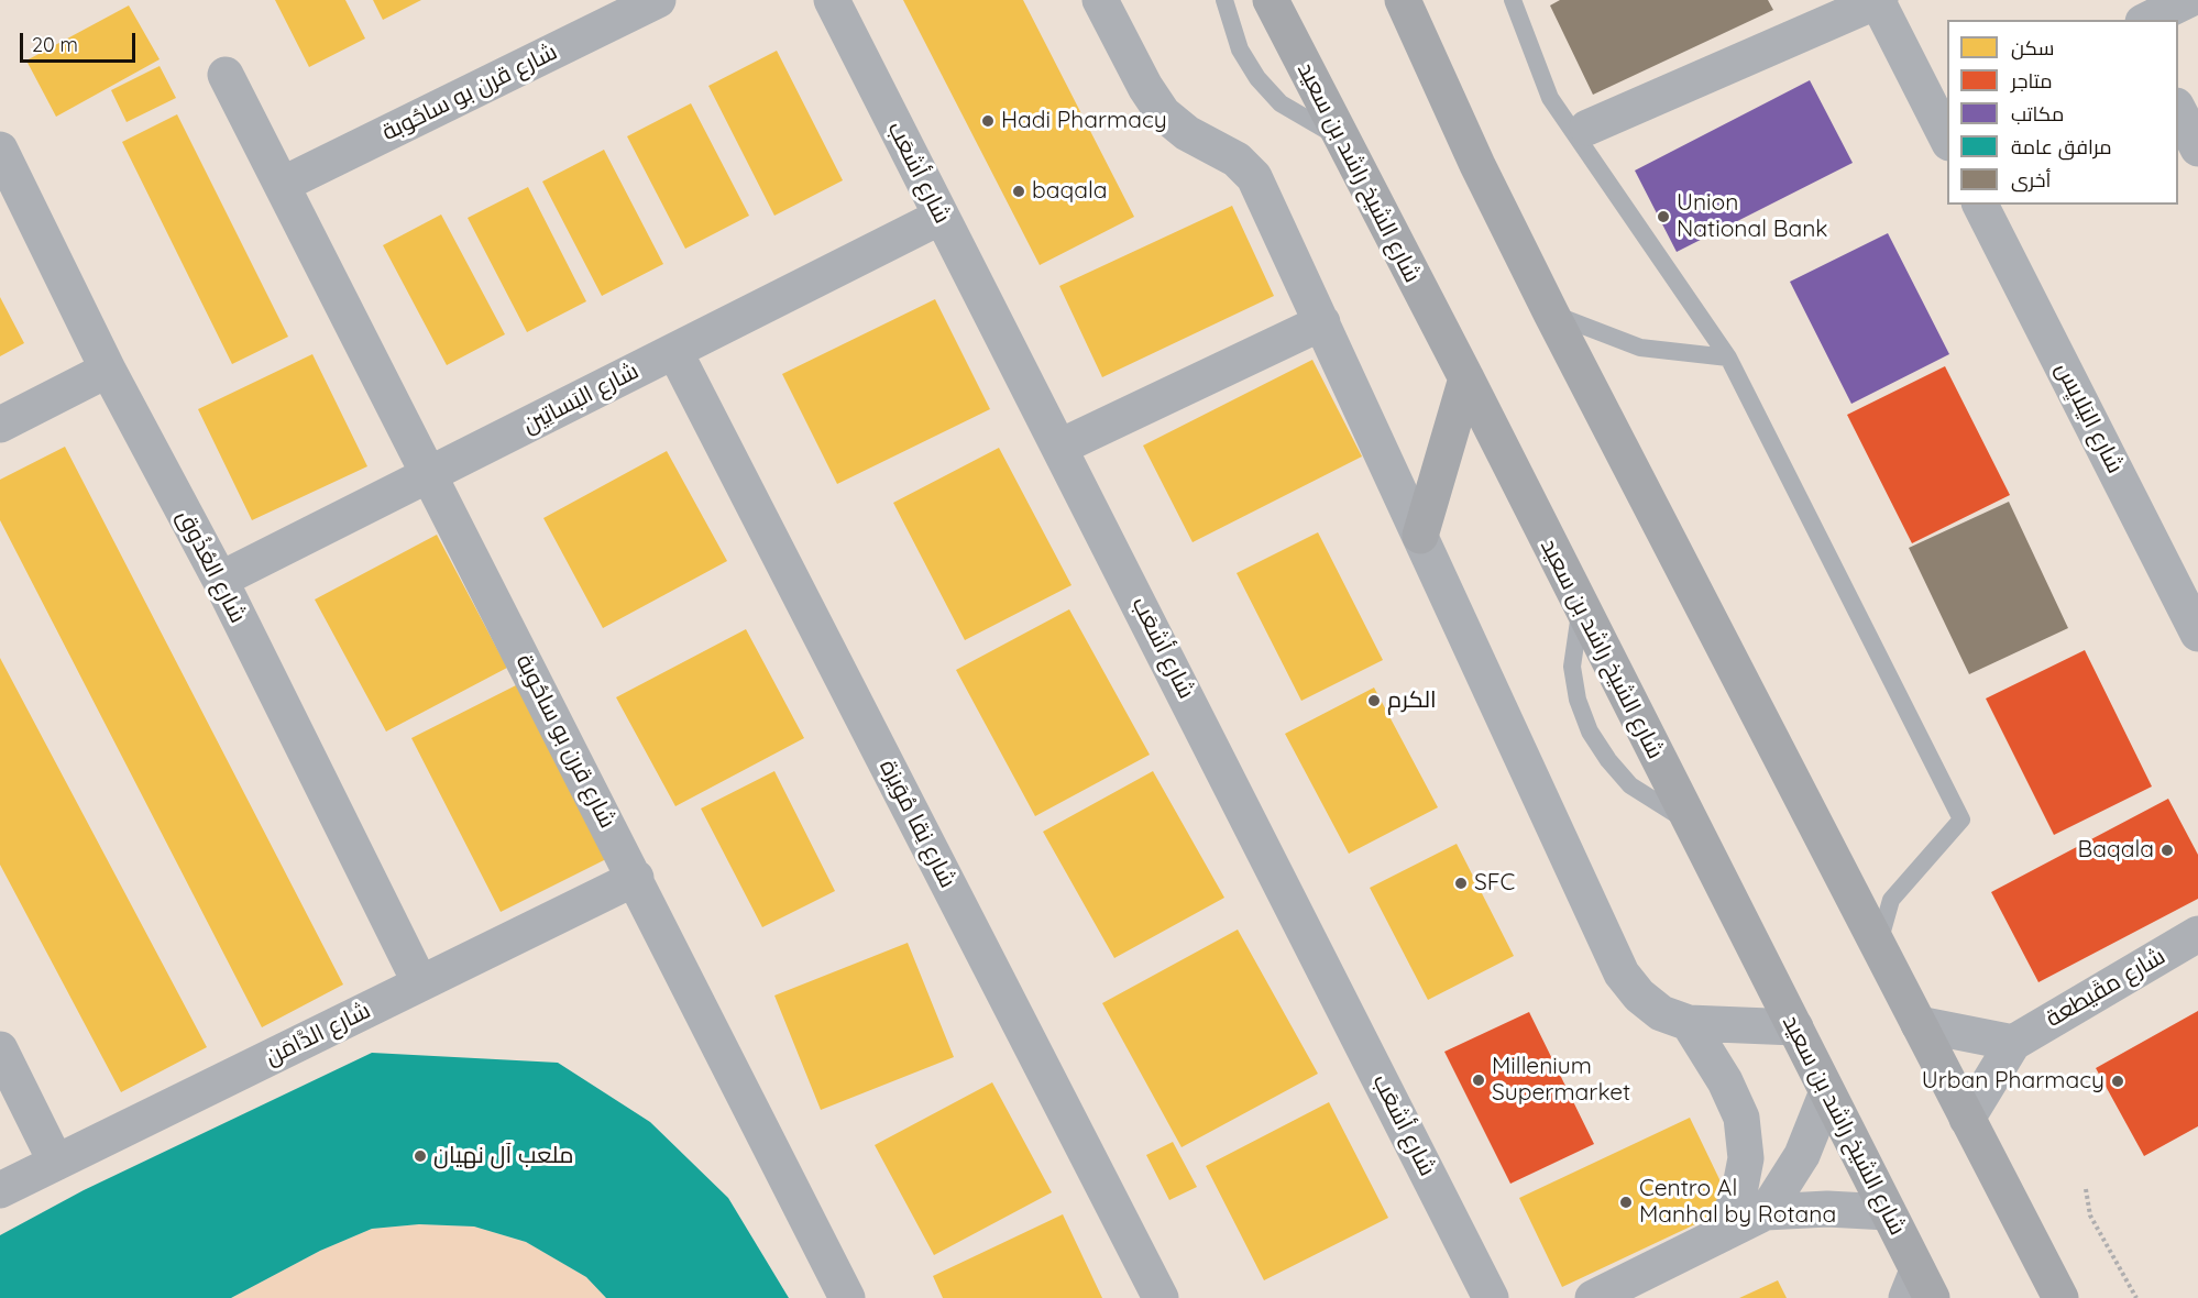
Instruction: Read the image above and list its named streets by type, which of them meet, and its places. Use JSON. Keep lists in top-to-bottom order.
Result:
{
  "streets": {
    "main road": ["شارع الشيخ راشد بن سعيد"],
    "street": [
      "شارع قرن بو ساحُوبة",
      "شارع أشعَب",
      "شارع البَساتِين",
      "شارع اليَلايِس",
      "شارع العُذُوق",
      "شارع نِقا مُوَيزة",
      "شارع مقَيطعة",
      "شارع الدَّامَن"
    ]
  },
  "crossings": [
    ["شارع قرن بو ساحُوبة", "شارع البَساتِين"],
    ["شارع قرن بو ساحُوبة", "شارع الدَّامَن"],
    ["شارع أشعَب", "شارع البَساتِين"],
    ["شارع البَساتِين", "شارع العُذُوق"],
    ["شارع البَساتِين", "شارع نِقا مُوَيزة"],
    ["شارع العُذُوق", "شارع الدَّامَن"]
  ],
  "places": [
    "Hadi Pharmacy",
    "baqala",
    "Union National Bank",
    "الكرم",
    "Baqala",
    "SFC",
    "Millenium Supermarket",
    "Urban Pharmacy",
    "ملعب آل نهيان",
    "Centro Al Manhal by Rotana"
  ],
  "legend": [
    "سكن",
    "متاجر",
    "مكاتب",
    "مرافق عامة",
    "أخرى"
  ],
  "scale_bar": "20 m"
}
